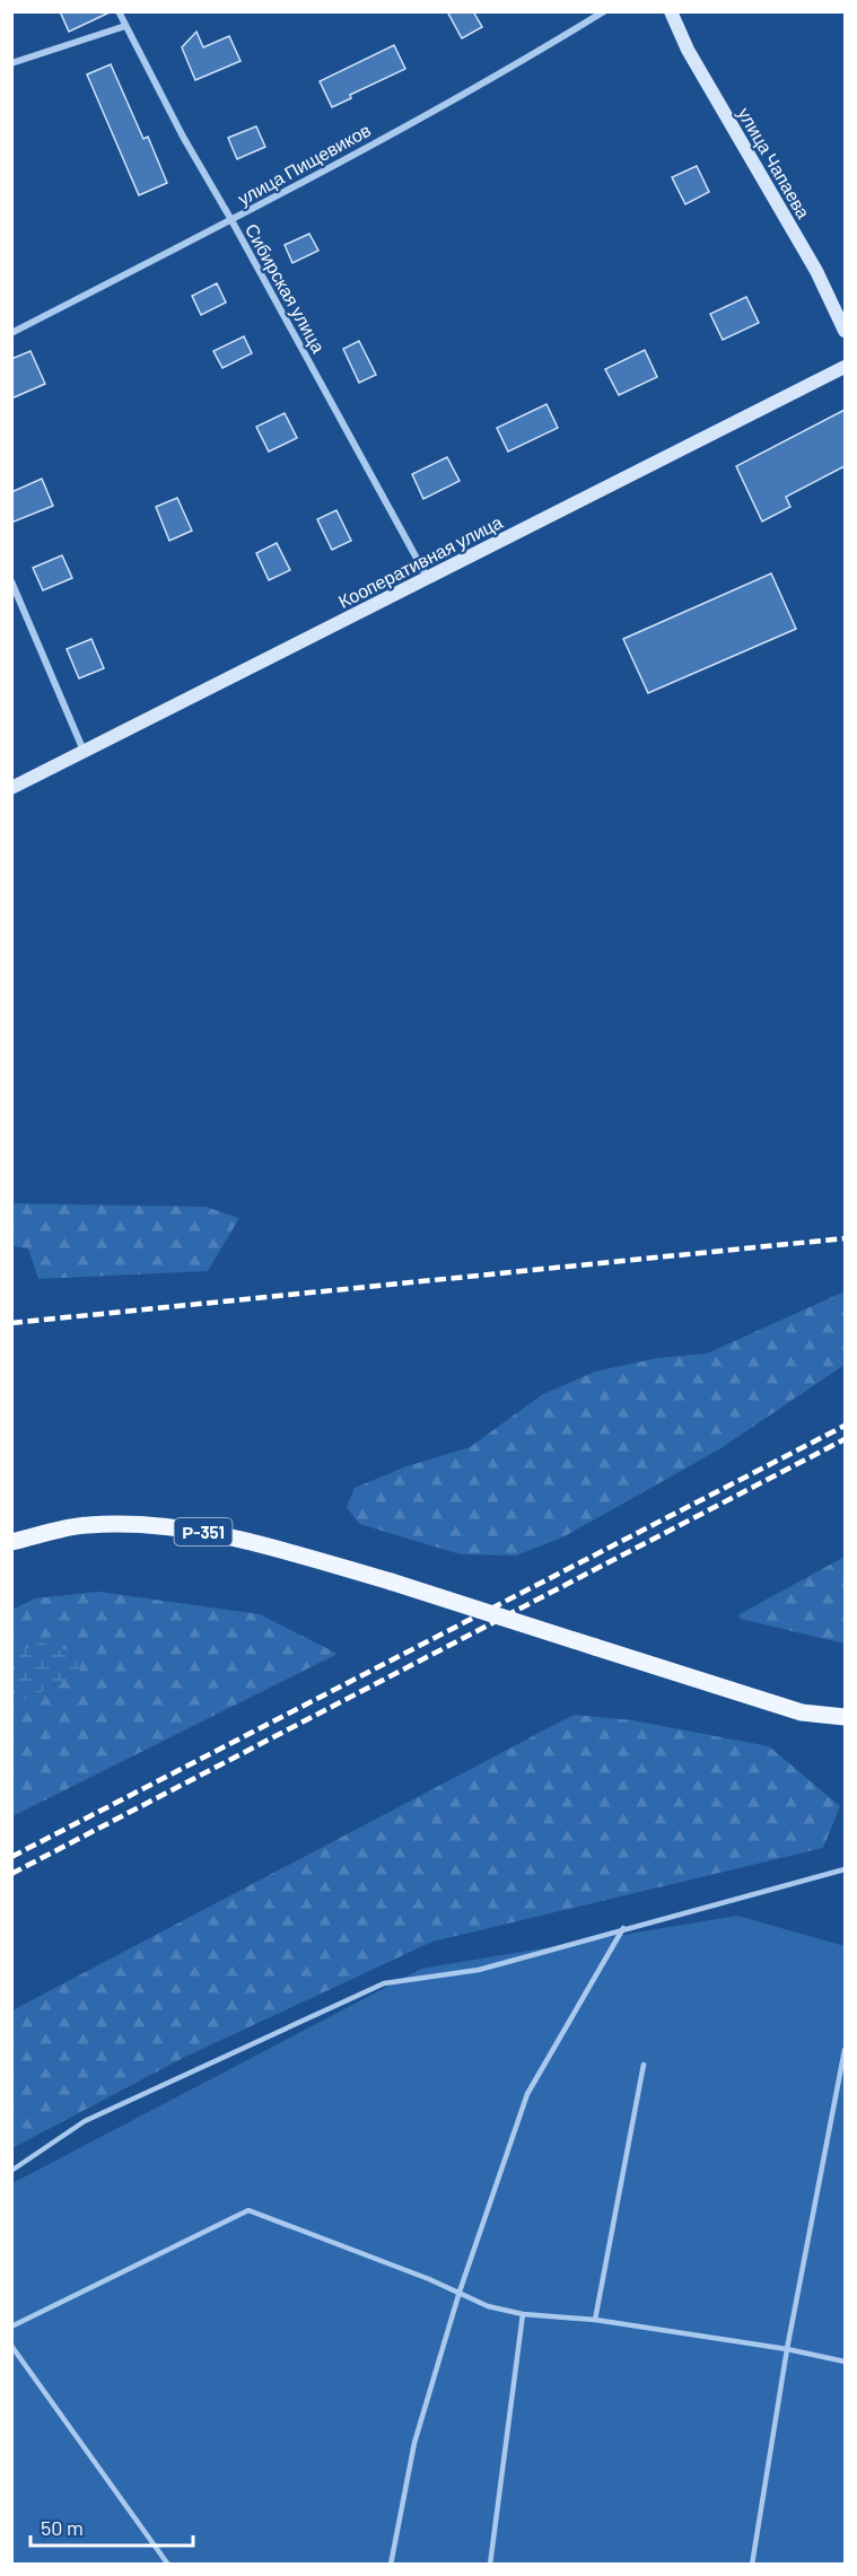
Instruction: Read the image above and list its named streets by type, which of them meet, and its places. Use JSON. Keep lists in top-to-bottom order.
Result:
{
  "streets": {
    "main road": ["улица Чапаева", "Кооперативная улица", "Р-351"],
    "street": ["улица Пищевиков", "Сибирская улица"]
  },
  "crossings": [
    ["улица Пищевиков", "Сибирская улица"],
    ["Сибирская улица", "Кооперативная улица"]
  ],
  "scale_bar": "50 m"
}
